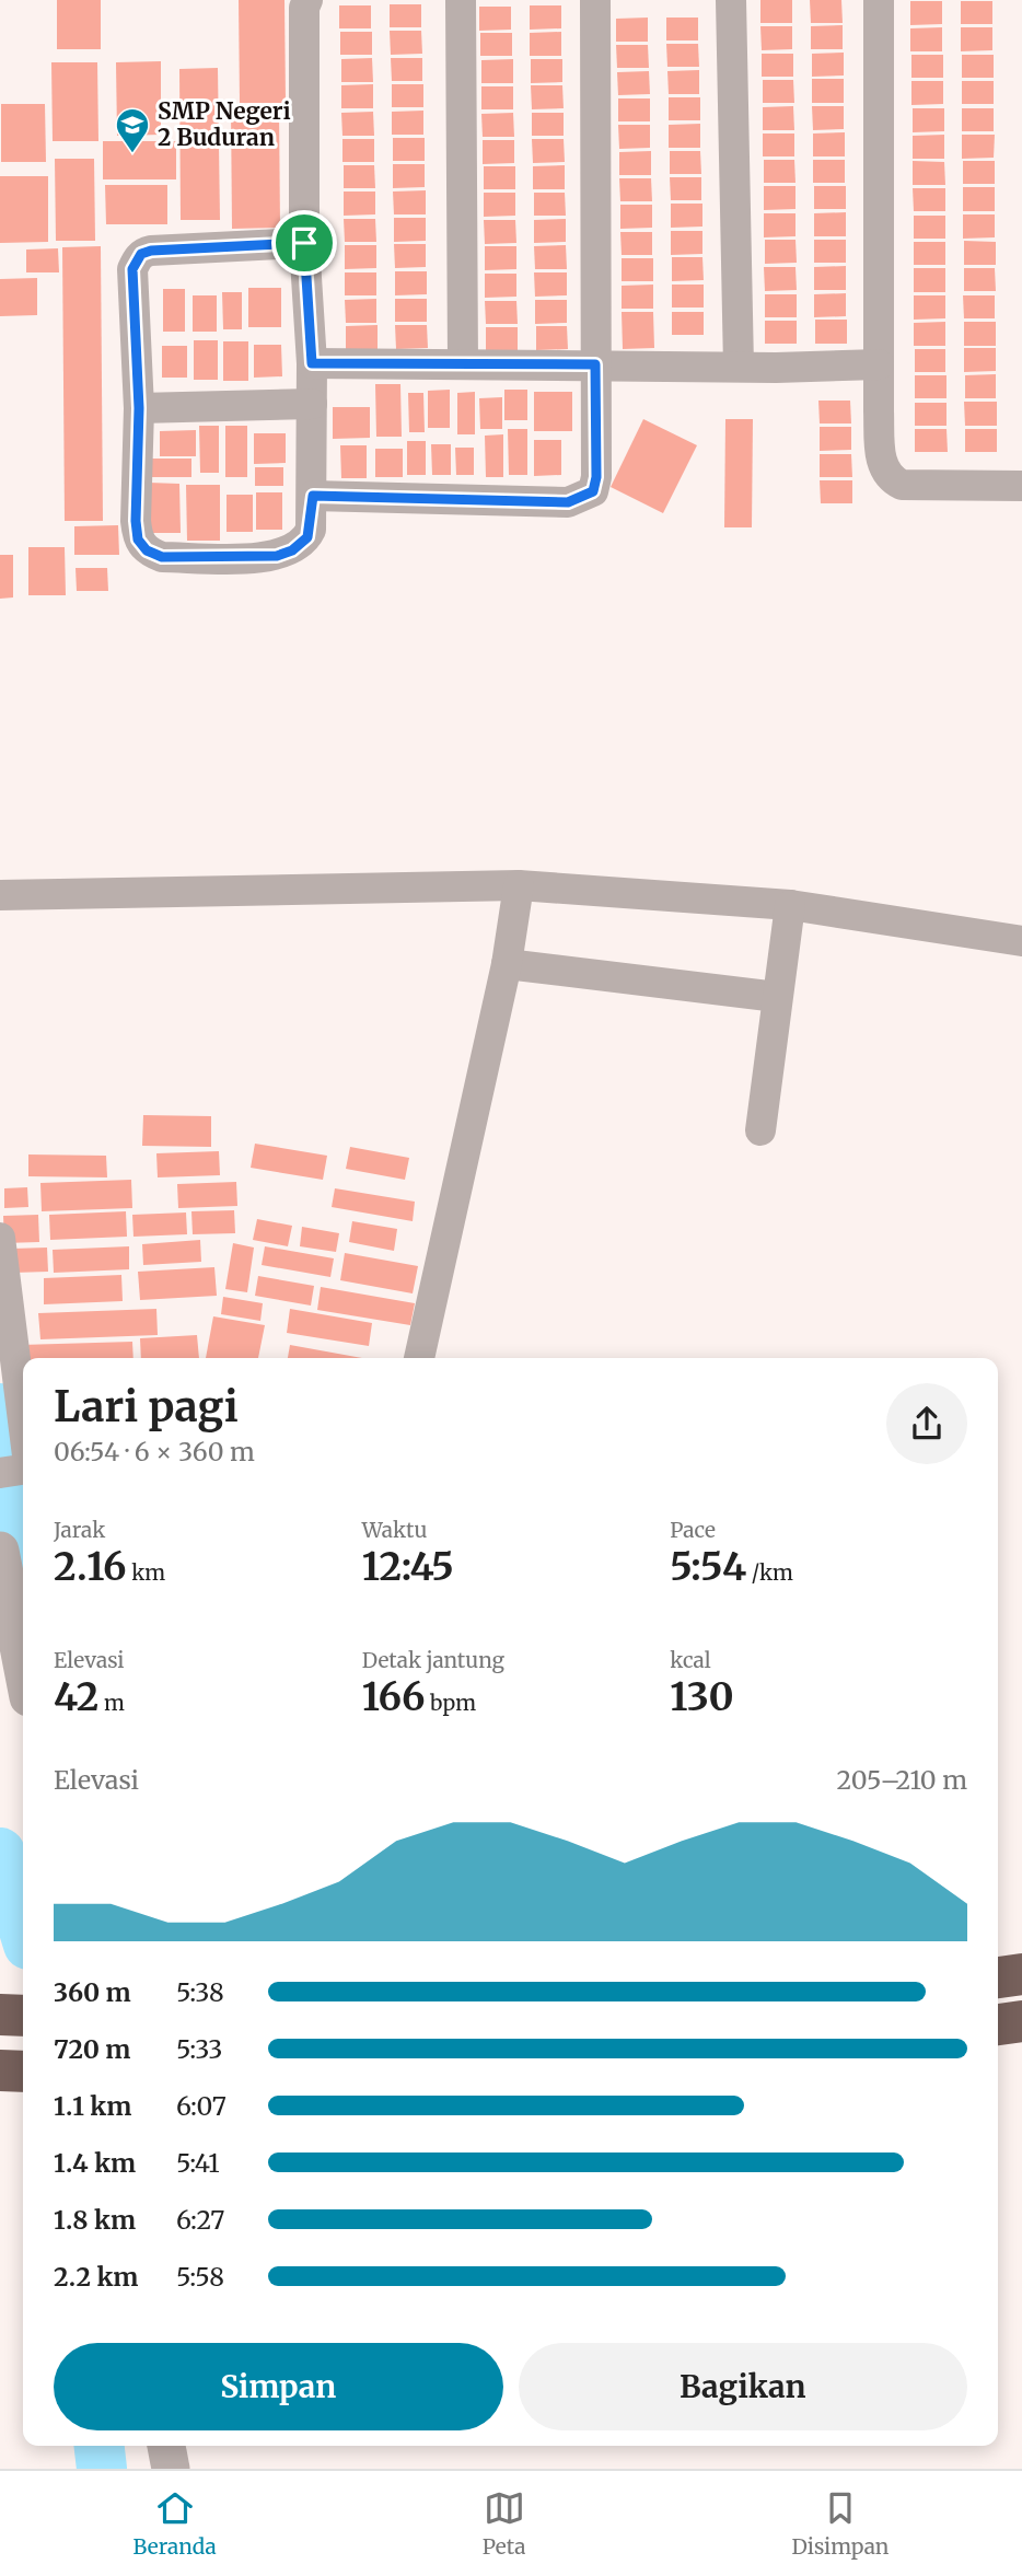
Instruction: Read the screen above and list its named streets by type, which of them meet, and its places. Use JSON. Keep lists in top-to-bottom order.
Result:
{
  "places": {
    "school or university": ["SMP Negeri 2 Buduran"]
  },
  "page": {
    "heading": ["Lari pagi", "06:54 · 6 × 360 m"],
    "stats": [
      ["Jarak", "2.16 km"],
      ["Waktu", "12:45"],
      ["Pace", "5:54 /km"],
      ["Elevasi", "42 m"],
      ["Detak jantung", "166 bpm"],
      ["kcal", "130"]
    ],
    "chart": ["Elevasi", "205–210 m"],
    "list": [
      {
        "name": "360 m",
        "note": "5:38"
      },
      {
        "name": "720 m",
        "note": "5:33"
      },
      {
        "name": "1.1 km",
        "note": "6:07"
      },
      {
        "name": "1.4 km",
        "note": "5:41"
      },
      {
        "name": "1.8 km",
        "note": "6:27"
      },
      {
        "name": "2.2 km",
        "note": "5:58"
      }
    ],
    "buttons": ["Simpan", "Bagikan"],
    "tabs": ["Beranda", "Peta", "Disimpan"]
  }
}
